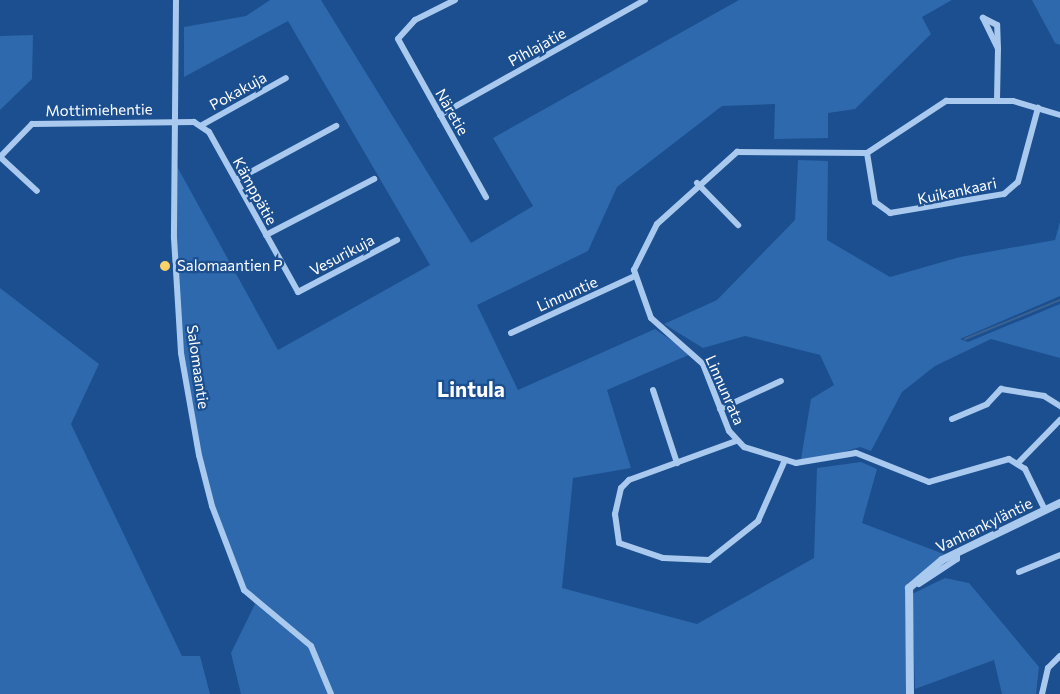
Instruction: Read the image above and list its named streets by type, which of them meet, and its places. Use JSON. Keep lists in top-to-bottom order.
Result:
{
  "streets": {
    "street": [
      "Pihlajatie",
      "Pokakuja",
      "Mottimiehentie",
      "Näretie",
      "Kämppätie",
      "Kuikankaari",
      "Vesurikuja",
      "Linnuntie",
      "Salomaantie",
      "Linnunrata",
      "Vanhankyläntie"
    ]
  },
  "crossings": [
    ["Pihlajatie", "Näretie"],
    ["Pokakuja", "Kämppätie"],
    ["Mottimiehentie", "Salomaantie"],
    ["Kämppätie", "Vesurikuja"],
    ["Linnuntie", "Linnunrata"]
  ],
  "districts": ["Lintula"],
  "places": ["Salomaantien P"]
}
